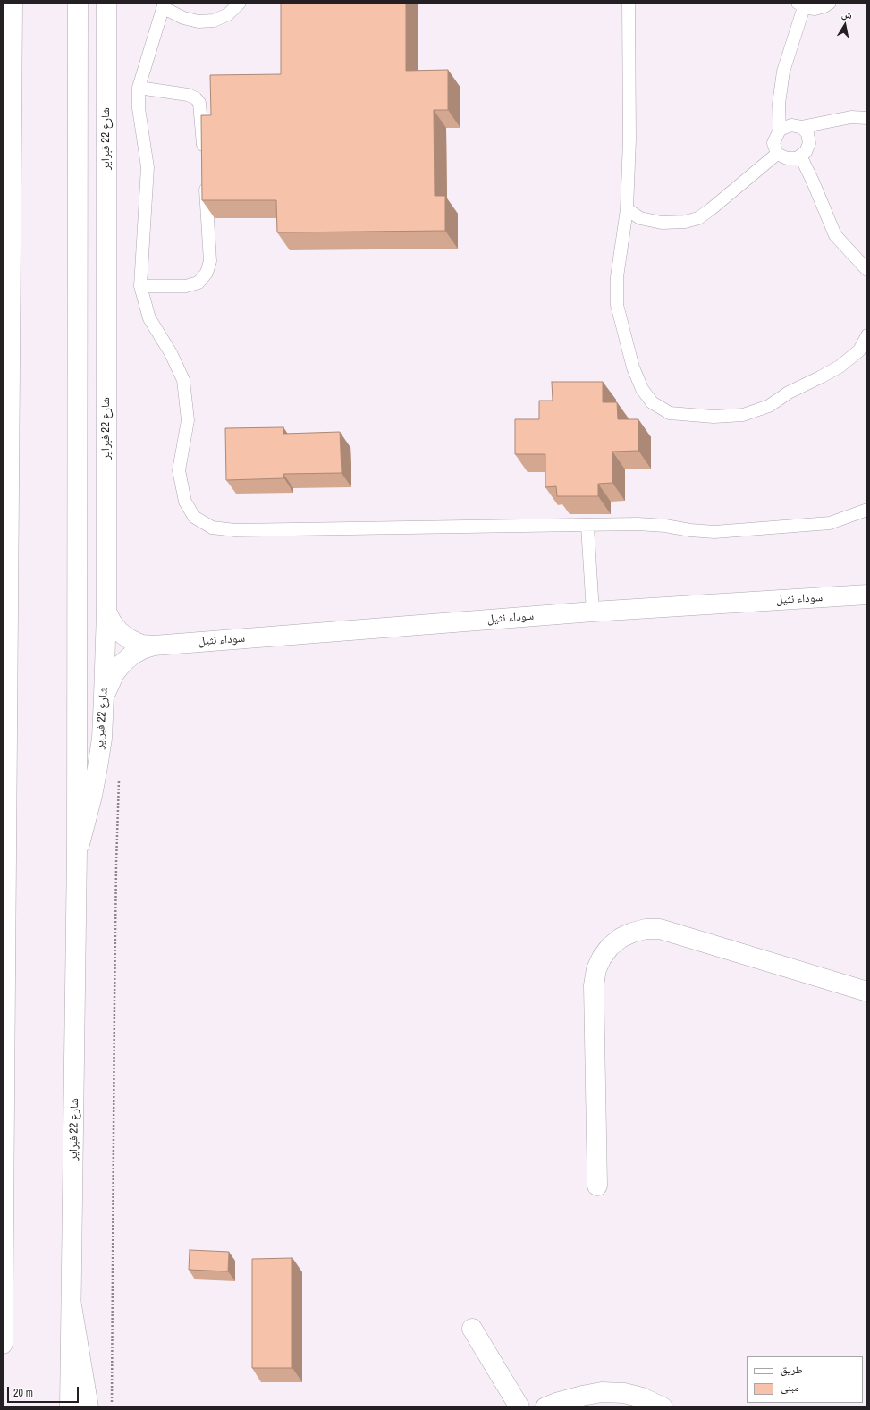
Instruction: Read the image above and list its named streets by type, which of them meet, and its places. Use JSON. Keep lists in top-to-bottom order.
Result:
{
  "streets": {
    "main road": ["شارع 22 فبراير", "سوداء نثيل"]
  },
  "crossings": [
    ["شارع 22 فبراير", "سوداء نثيل"]
  ],
  "legend": ["طريق", "مبنى"],
  "scale_bar": "20 m",
  "north": "top"
}
